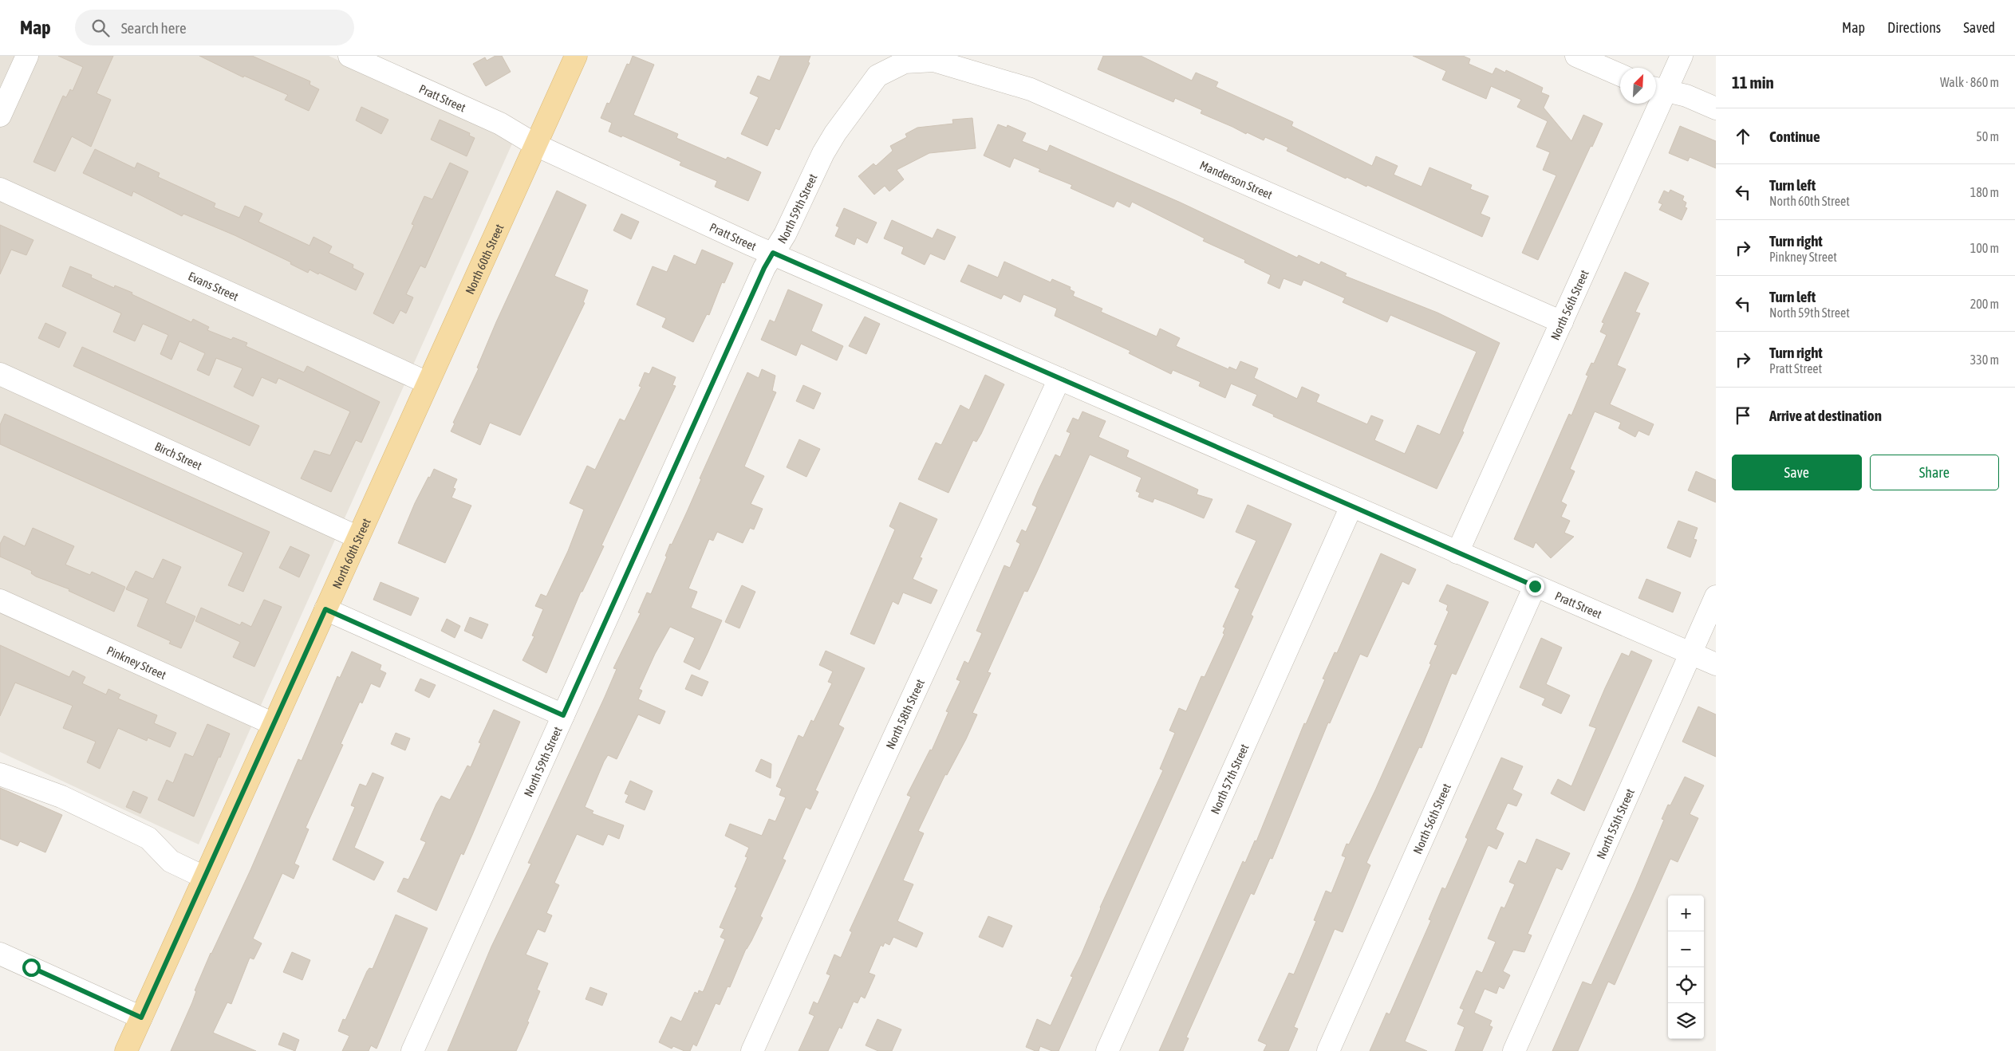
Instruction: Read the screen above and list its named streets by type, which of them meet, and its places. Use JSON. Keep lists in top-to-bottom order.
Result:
{
  "streets": {
    "main road": ["North 60th Street"],
    "street": [
      "Pratt Street",
      "Manderson Street",
      "North 59th Street",
      "Evans Street",
      "North 56th Street",
      "Birch Street",
      "Pinkney Street",
      "North 58th Street",
      "North 57th Street",
      "North 55th Street"
    ]
  },
  "crossings": [
    ["Pratt Street", "North 59th Street"],
    ["Pratt Street", "North 60th Street"],
    ["Pratt Street", "North 56th Street"],
    ["Pratt Street", "North 58th Street"],
    ["Pratt Street", "North 57th Street"],
    ["Pratt Street", "North 55th Street"],
    ["Manderson Street", "North 59th Street"],
    ["Manderson Street", "North 56th Street"],
    ["North 60th Street", "Evans Street"],
    ["North 60th Street", "Birch Street"],
    ["North 60th Street", "Pinkney Street"]
  ],
  "north": "top right",
  "page": {
    "header": "Map",
    "search": "Search here",
    "nav": ["Map", "Directions", "Saved"],
    "heading": ["11 min", "Walk · 860 m"],
    "list": [
      ["Continue", "50 m"],
      ["Turn left", "North 60th Street", "180 m"],
      ["Turn right", "Pinkney Street", "100 m"],
      ["Turn left", "North 59th Street", "200 m"],
      ["Turn right", "Pratt Street", "330 m"],
      "Arrive at destination"
    ],
    "buttons": ["Save", "Share"],
    "map_buttons": ["+", "−"]
  }
}
